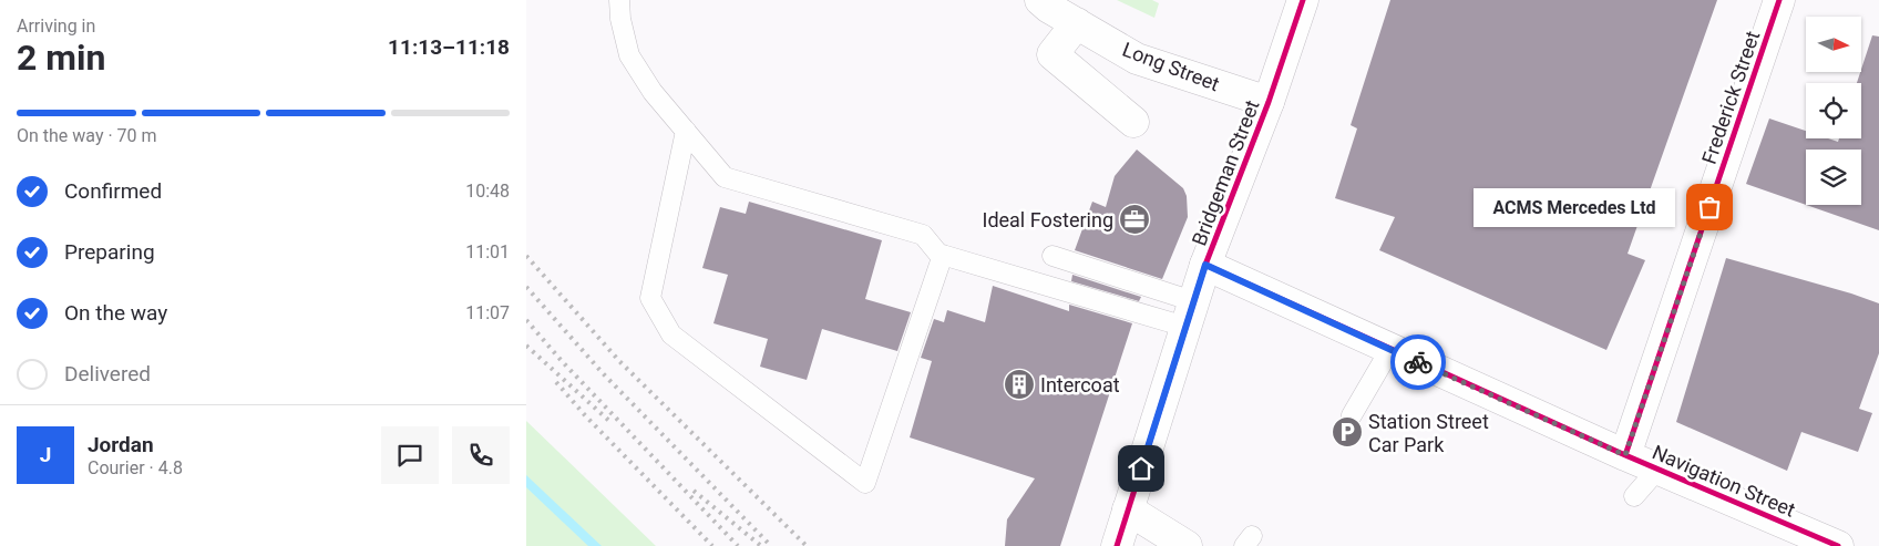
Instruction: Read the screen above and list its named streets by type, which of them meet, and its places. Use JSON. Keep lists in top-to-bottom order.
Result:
{
  "streets": {
    "street": [
      "Long Street",
      "Frederick Street",
      "Bridgeman Street",
      "Navigation Street"
    ]
  },
  "crossings": [
    ["Long Street", "Bridgeman Street"],
    ["Frederick Street", "Navigation Street"],
    ["Bridgeman Street", "Navigation Street"]
  ],
  "places": {
    "other": ["ACMS Mercedes Ltd"],
    "office": ["Ideal Fostering"],
    "building": ["Intercoat"],
    "parking": ["Station Street Car Park"]
  },
  "north": "right",
  "page": {
    "heading": ["2 min", "Arriving in", "11:13–11:18"],
    "panel": ["Jordan", "Courier · 4.8"],
    "bar": "On the way · 70 m",
    "list": [
      ["Confirmed", "10:48"],
      ["Preparing", "11:01"],
      ["On the way", "11:07"],
      "Delivered"
    ],
    "bubble": "ACMS Mercedes Ltd",
    "round": "J"
  }
}
